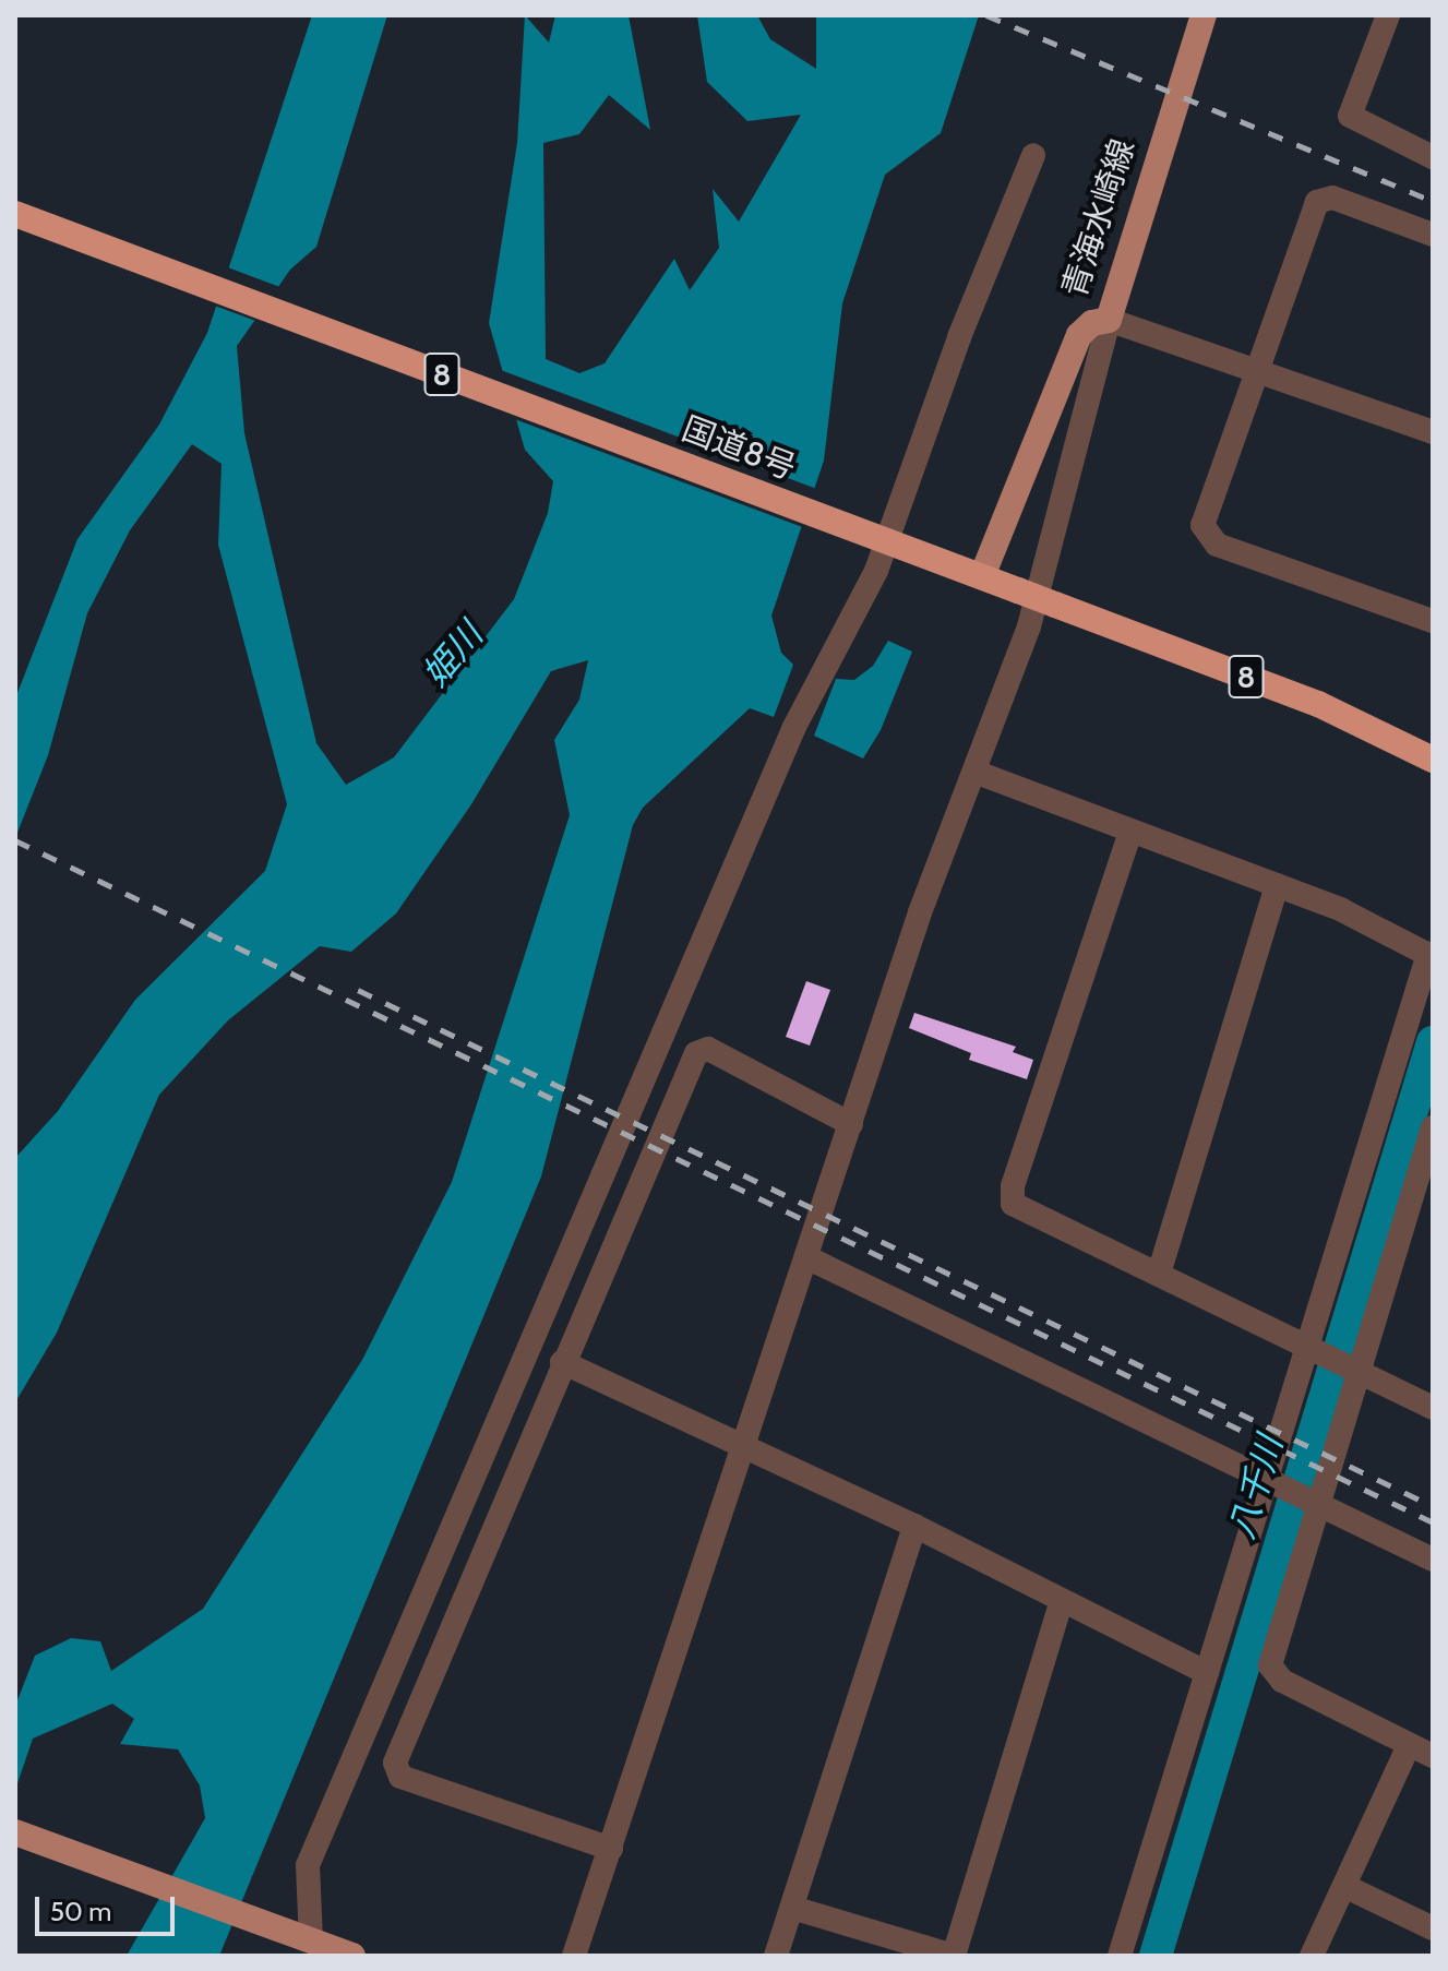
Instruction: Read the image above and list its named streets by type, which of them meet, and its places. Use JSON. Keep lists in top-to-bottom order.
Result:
{
  "streets": {
    "highway": ["8", "国道8号"],
    "main road": ["青海水崎線"]
  },
  "crossings": [
    ["青海水崎線", "国道8号"]
  ],
  "water": ["姫川", "八千川"],
  "scale_bar": "50 m"
}
